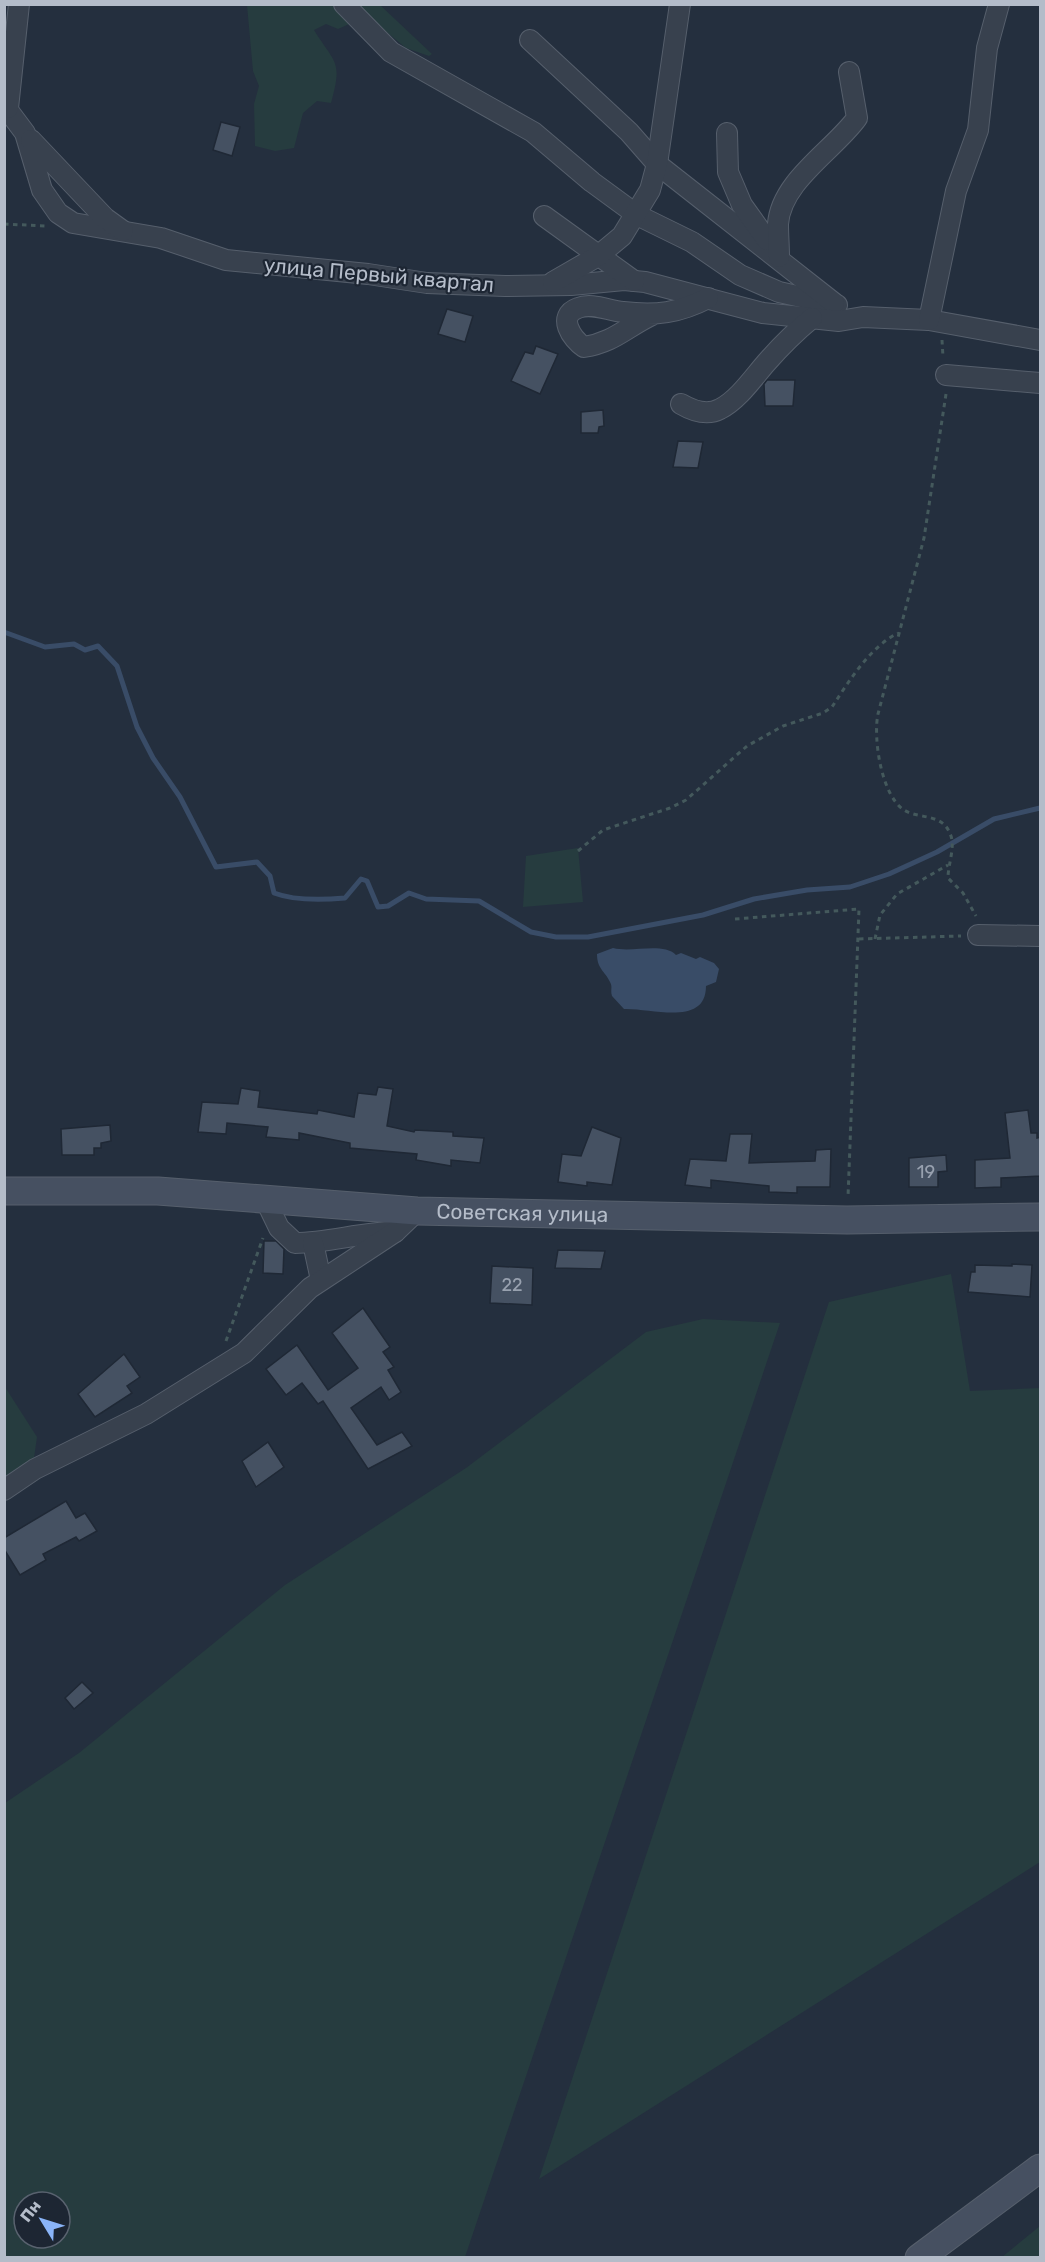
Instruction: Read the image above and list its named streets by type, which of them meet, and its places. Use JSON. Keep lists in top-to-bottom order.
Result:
{
  "streets": {
    "main road": ["Советская улица"],
    "street": ["улица Первый квартал"]
  },
  "house_numbers": ["19", "22"],
  "north": "top left"
}
